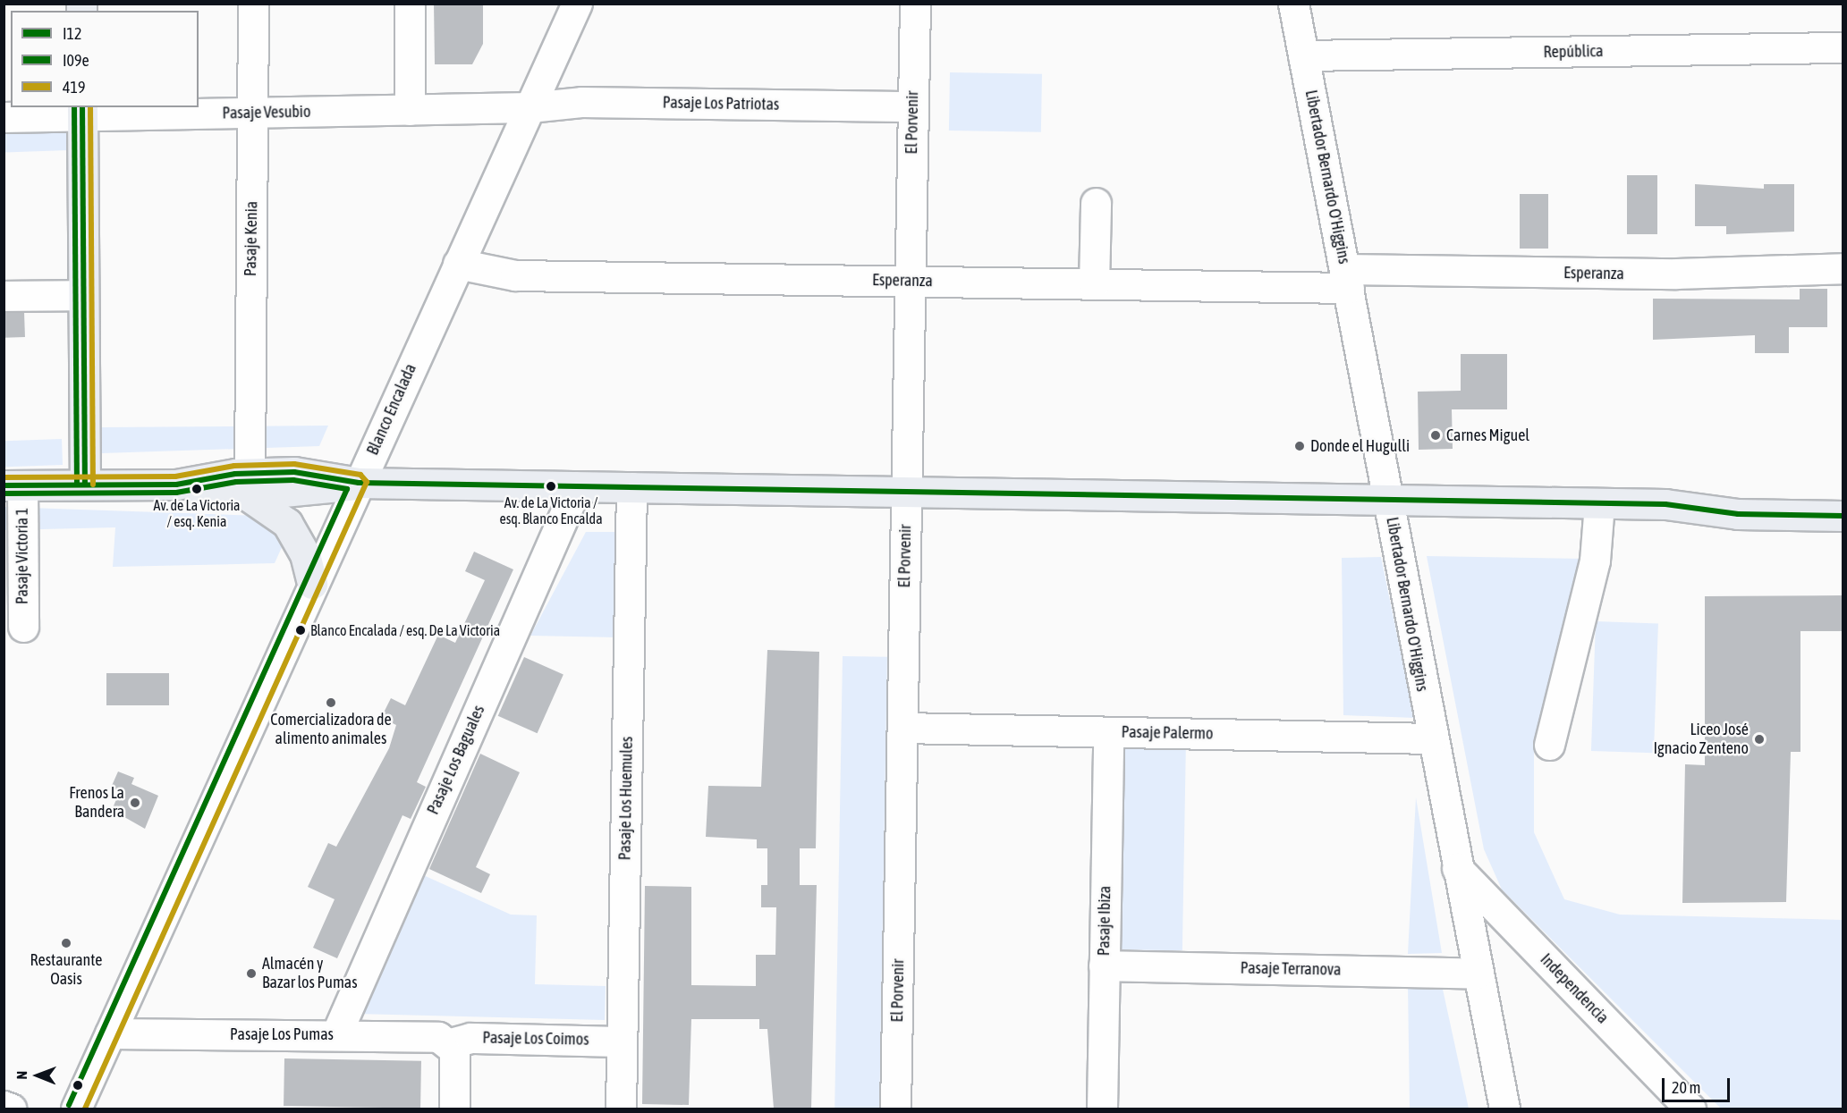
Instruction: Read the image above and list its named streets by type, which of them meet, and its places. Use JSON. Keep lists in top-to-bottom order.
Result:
{
  "streets": {
    "street": [
      "República",
      "Pasaje Los Patriotas",
      "Pasaje Vesubio",
      "El Porvenir",
      "Libertador Bernardo O'Higgins",
      "Pasaje Kenia",
      "Esperanza",
      "Blanco Encalada",
      "Pasaje Victoria 1",
      "Pasaje Palermo",
      "Pasaje Los Baguales",
      "Pasaje Los Huemules",
      "Pasaje Ibiza",
      "Pasaje Terranova",
      "Independencia",
      "Pasaje Los Pumas",
      "Pasaje Los Coimos"
    ]
  },
  "crossings": [
    ["República", "Libertador Bernardo O'Higgins"],
    ["Pasaje Los Patriotas", "Pasaje Vesubio"],
    ["Pasaje Los Patriotas", "El Porvenir"],
    ["Pasaje Los Patriotas", "Blanco Encalada"],
    ["Pasaje Vesubio", "Pasaje Kenia"],
    ["Pasaje Vesubio", "Blanco Encalada"],
    ["El Porvenir", "Esperanza"],
    ["El Porvenir", "Pasaje Palermo"],
    ["Libertador Bernardo O'Higgins", "Esperanza"],
    ["Libertador Bernardo O'Higgins", "Pasaje Palermo"],
    ["Libertador Bernardo O'Higgins", "Pasaje Terranova"],
    ["Libertador Bernardo O'Higgins", "Independencia"],
    ["Esperanza", "Blanco Encalada"],
    ["Blanco Encalada", "Pasaje Los Pumas"],
    ["Pasaje Palermo", "Pasaje Ibiza"],
    ["Pasaje Los Baguales", "Pasaje Los Pumas"],
    ["Pasaje Los Huemules", "Pasaje Los Coimos"],
    ["Pasaje Ibiza", "Pasaje Terranova"],
    ["Pasaje Los Pumas", "Pasaje Los Coimos"]
  ],
  "places": [
    "Carnes Miguel",
    "Donde el Hugulli",
    "Av. de La Victoria / esq. Blanco Encalda",
    "Av. de La Victoria / esq. Kenia",
    "Blanco Encalada / esq. De La Victoria",
    "Comercializadora de alimento animales",
    "Liceo José Ignacio Zenteno",
    "Frenos La Bandera",
    "Restaurante Oasis",
    "Almacén y Bazar los Pumas"
  ],
  "lines": ["transit line I12", "transit line I09e", "transit line 419"],
  "legend": ["I12", "I09e", "419"],
  "scale_bar": "20 m",
  "north": "left"
}
